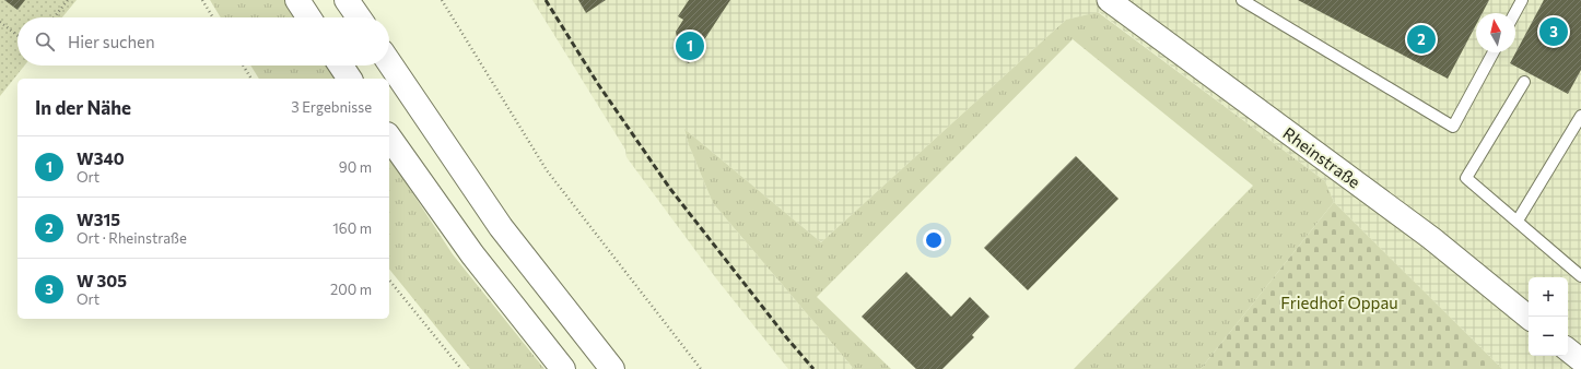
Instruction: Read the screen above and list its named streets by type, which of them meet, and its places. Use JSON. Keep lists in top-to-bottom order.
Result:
{
  "streets": {
    "street": ["Rheinstraße"]
  },
  "parks": ["Friedhof Oppau"],
  "north": "top",
  "page": {
    "pins": ["3", "2", "1"],
    "search": "Hier suchen",
    "heading": ["In der Nähe", "3 Ergebnisse"],
    "list": [
      {
        "mark": "1",
        "name": "W340",
        "note": "Ort",
        "value": "90 m"
      },
      {
        "mark": "2",
        "name": "W315",
        "note": "Ort · Rheinstraße",
        "value": "160 m"
      },
      {
        "mark": "3",
        "name": "W 305",
        "note": "Ort",
        "value": "200 m"
      }
    ],
    "map_buttons": ["+", "−"]
  }
}
